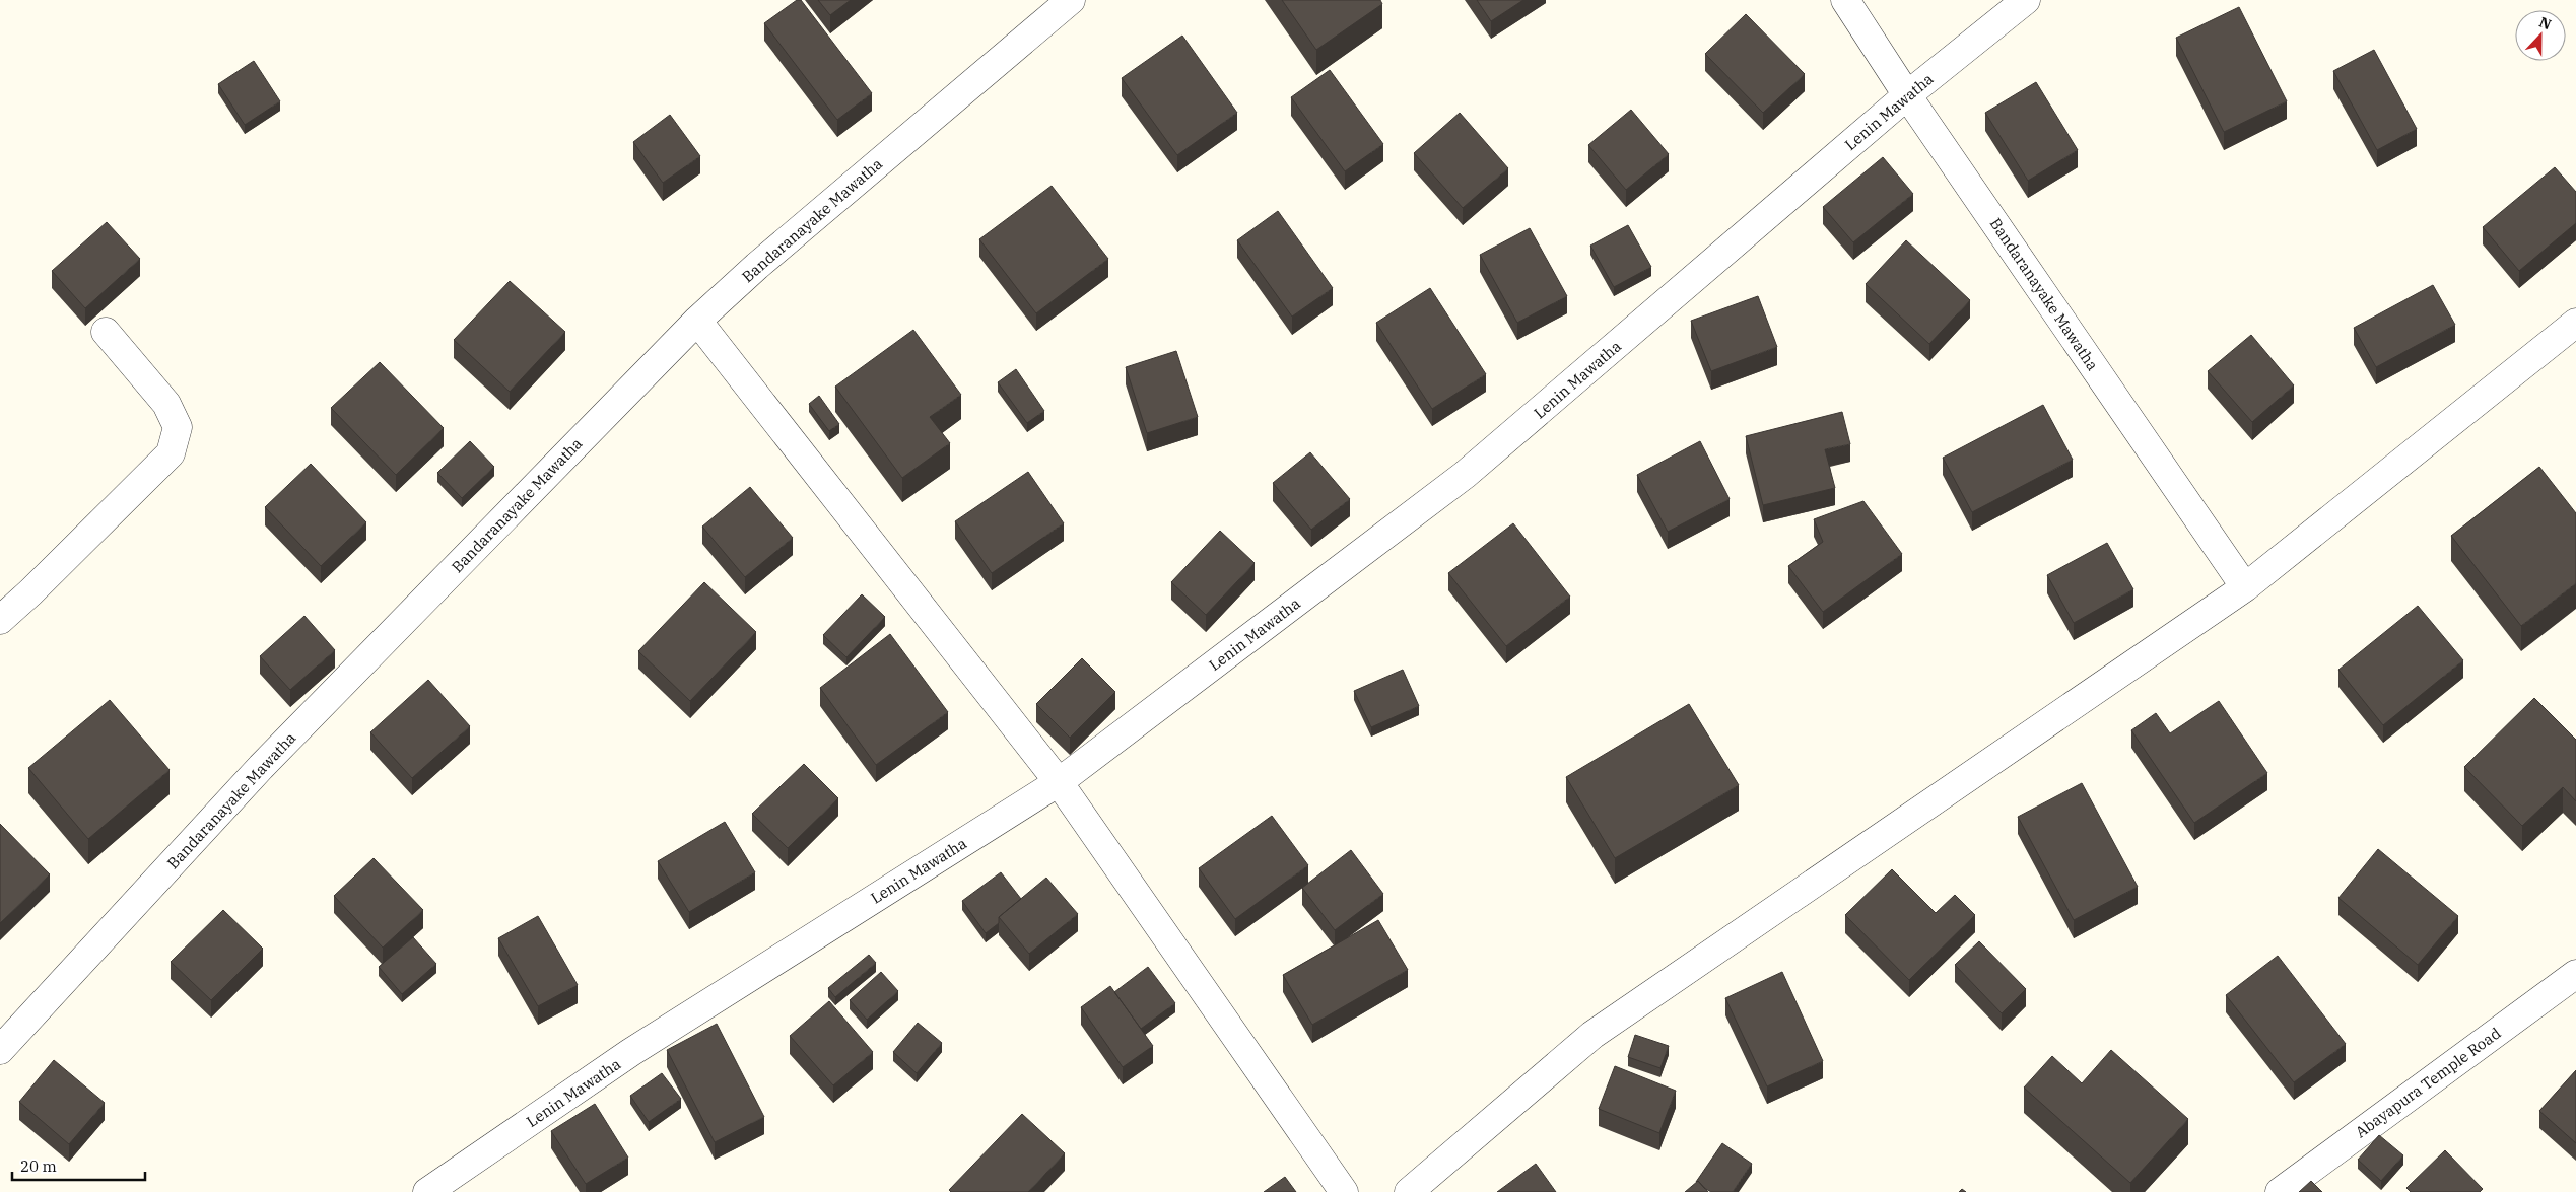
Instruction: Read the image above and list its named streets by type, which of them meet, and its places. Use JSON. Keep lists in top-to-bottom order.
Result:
{
  "streets": {
    "street": ["Lenin Mawatha", "Bandaranayake Mawatha", "Abayapura Temple Road"]
  },
  "crossings": [
    ["Lenin Mawatha", "Bandaranayake Mawatha"]
  ],
  "scale_bar": "20 m",
  "north": "top"
}
